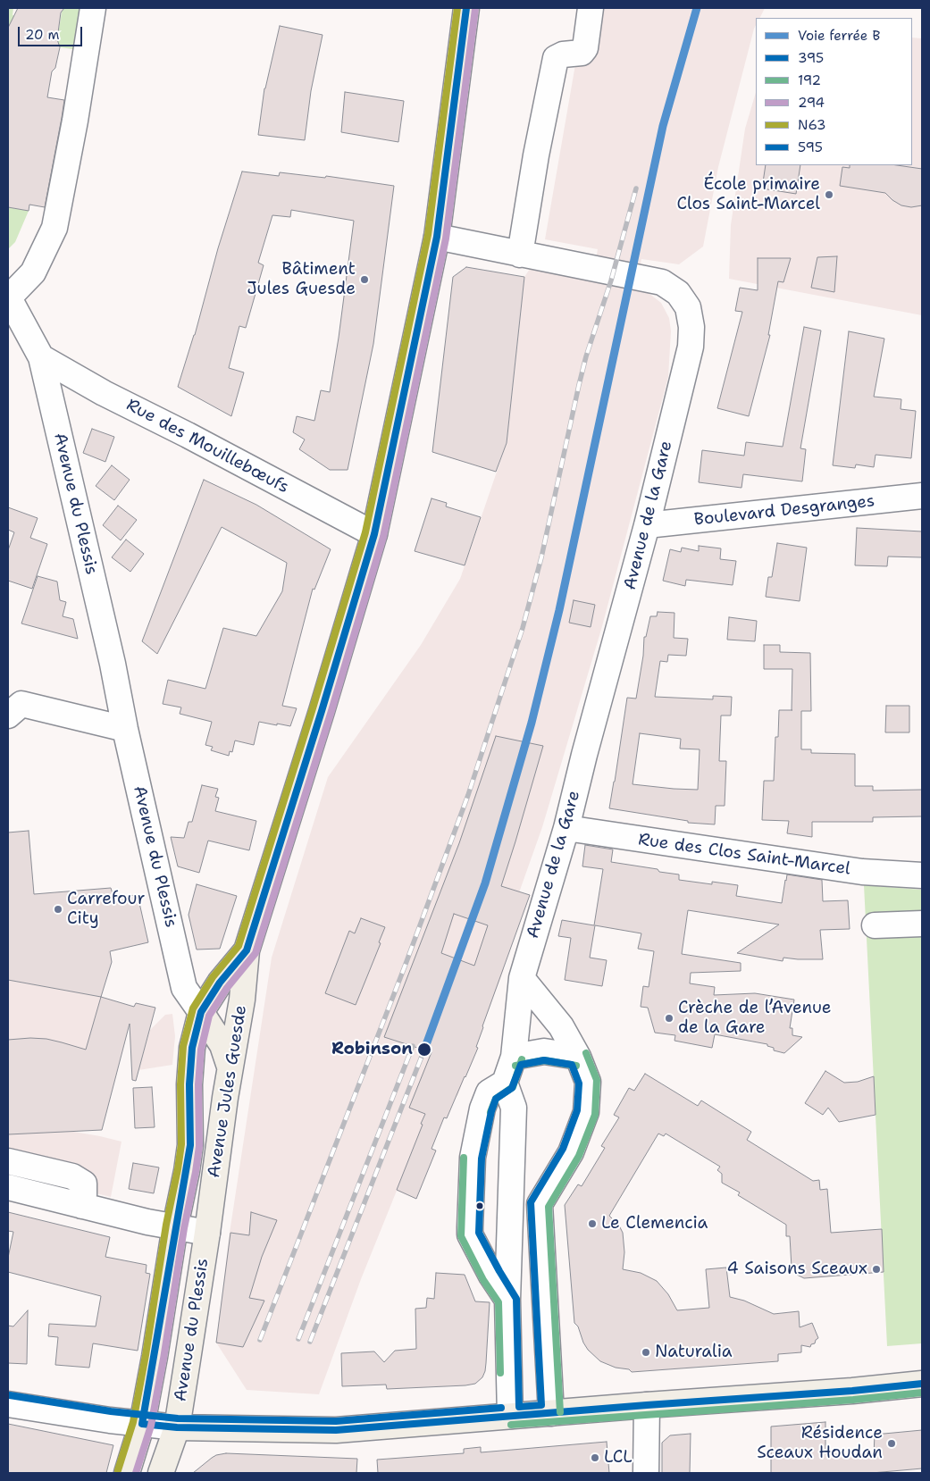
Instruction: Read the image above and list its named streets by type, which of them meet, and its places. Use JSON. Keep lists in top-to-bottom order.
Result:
{
  "streets": {
    "main road": ["Avenue du Plessis", "Avenue Jules Guesde"],
    "street": [
      "Rue des Mouillebœufs",
      "Boulevard Desgranges",
      "Avenue de la Gare",
      "Rue des Clos Saint-Marcel"
    ]
  },
  "crossings": [
    ["Rue des Mouillebœufs", "Avenue du Plessis"],
    ["Rue des Mouillebœufs", "Avenue Jules Guesde"],
    ["Avenue du Plessis", "Avenue Jules Guesde"],
    ["Boulevard Desgranges", "Avenue de la Gare"],
    ["Avenue de la Gare", "Rue des Clos Saint-Marcel"],
    ["Avenue de la Gare", "Avenue Jules Guesde"]
  ],
  "places": [
    "École primaire Clos Saint-Marcel",
    "Bâtiment Jules Guesde",
    "Carrefour City",
    "Crèche de l’Avenue de la Gare",
    "Robinson",
    "Le Clemencia",
    "4 Saisons Sceaux",
    "Naturalia",
    "Résidence Sceaux Houdan",
    "LCL"
  ],
  "lines": [
    "rail line B",
    "transit line 395",
    "transit line N63",
    "transit line 294",
    "transit line 192",
    "transit line 595"
  ],
  "legend": [
    "Voie ferrée B",
    "395",
    "192",
    "294",
    "N63",
    "595"
  ],
  "scale_bar": "20 m"
}
